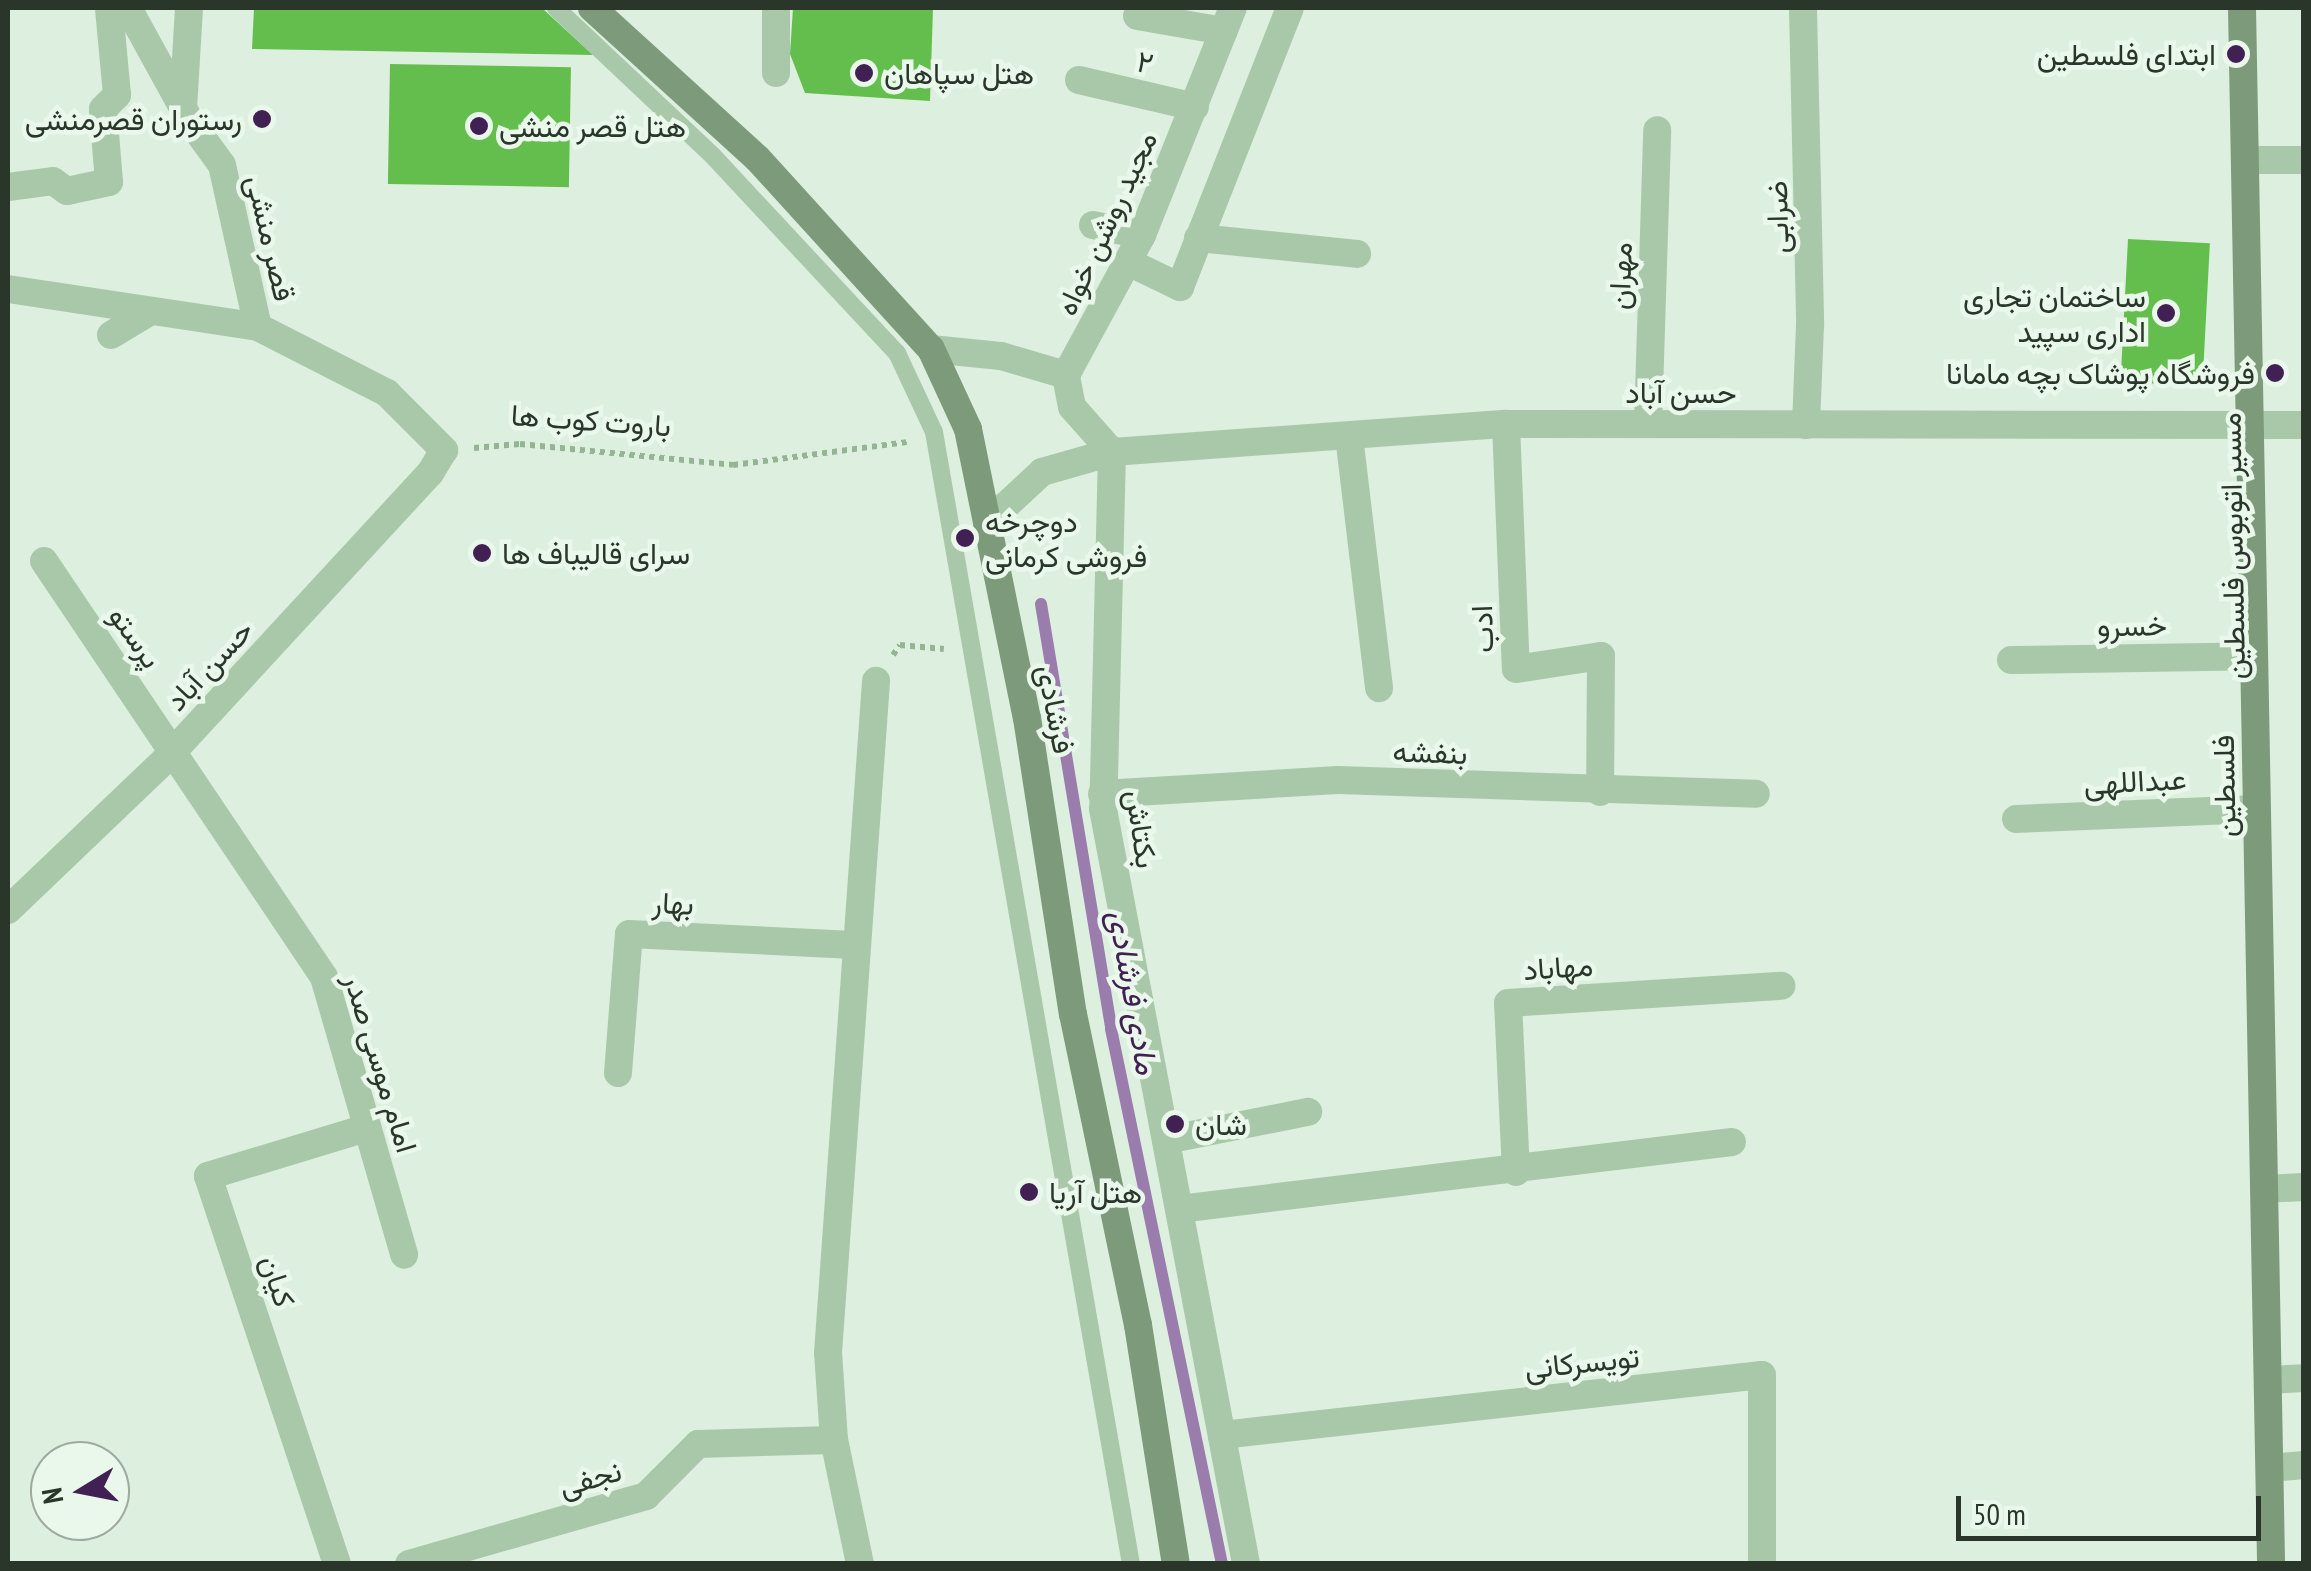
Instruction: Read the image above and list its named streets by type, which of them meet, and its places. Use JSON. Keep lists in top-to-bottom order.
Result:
{
  "streets": {
    "main road": ["فرشادی", "فلسطین"],
    "street": [
      "۲",
      "ضرابی",
      "مجید روشن خواه",
      "قصر منشی",
      "مهران",
      "حسن آباد",
      "خسرو",
      "ادب",
      "پرستو",
      "بنفشه",
      "عبداللهی",
      "بکتاش",
      "بهار",
      "مهاباد",
      "امام موسی صدر",
      "کیان",
      "تویسرکانی",
      "نجفی"
    ],
    "lane": ["مسیر اتوبوس فلسطین"],
    "path": ["باروت کوب ها"]
  },
  "crossings": [
    ["۲", "مجید روشن خواه"],
    ["ضرابی", "حسن آباد"],
    ["مهران", "حسن آباد"],
    ["حسن آباد", "باروت کوب ها"],
    ["حسن آباد", "مسیر اتوبوس فلسطین"],
    ["حسن آباد", "ادب"],
    ["حسن آباد", "پرستو"],
    ["حسن آباد", "فرشادی"],
    ["حسن آباد", "فلسطین"],
    ["حسن آباد", "بکتاش"],
    ["حسن آباد", "امام موسی صدر"],
    ["مسیر اتوبوس فلسطین", "فلسطین"],
    ["خسرو", "فلسطین"],
    ["ادب", "بنفشه"],
    ["پرستو", "امام موسی صدر"],
    ["بنفشه", "بکتاش"],
    ["عبداللهی", "فلسطین"],
    ["بکتاش", "تویسرکانی"],
    ["امام موسی صدر", "کیان"]
  ],
  "water": ["مادی فرشادی"],
  "places": [
    "ابتدای فلسطین",
    "هتل سپاهان",
    "رستوران قصرمنشی",
    "هتل قصر منشی",
    "ساختمان تجاری اداری سپید",
    "فروشگاه پوشاک بچه مامانا",
    "دوچرخه فروشی کرمانی",
    "سرای قالیباف ها",
    "شان",
    "هتل آریا"
  ],
  "scale_bar": "50 m",
  "north": "left"
}
